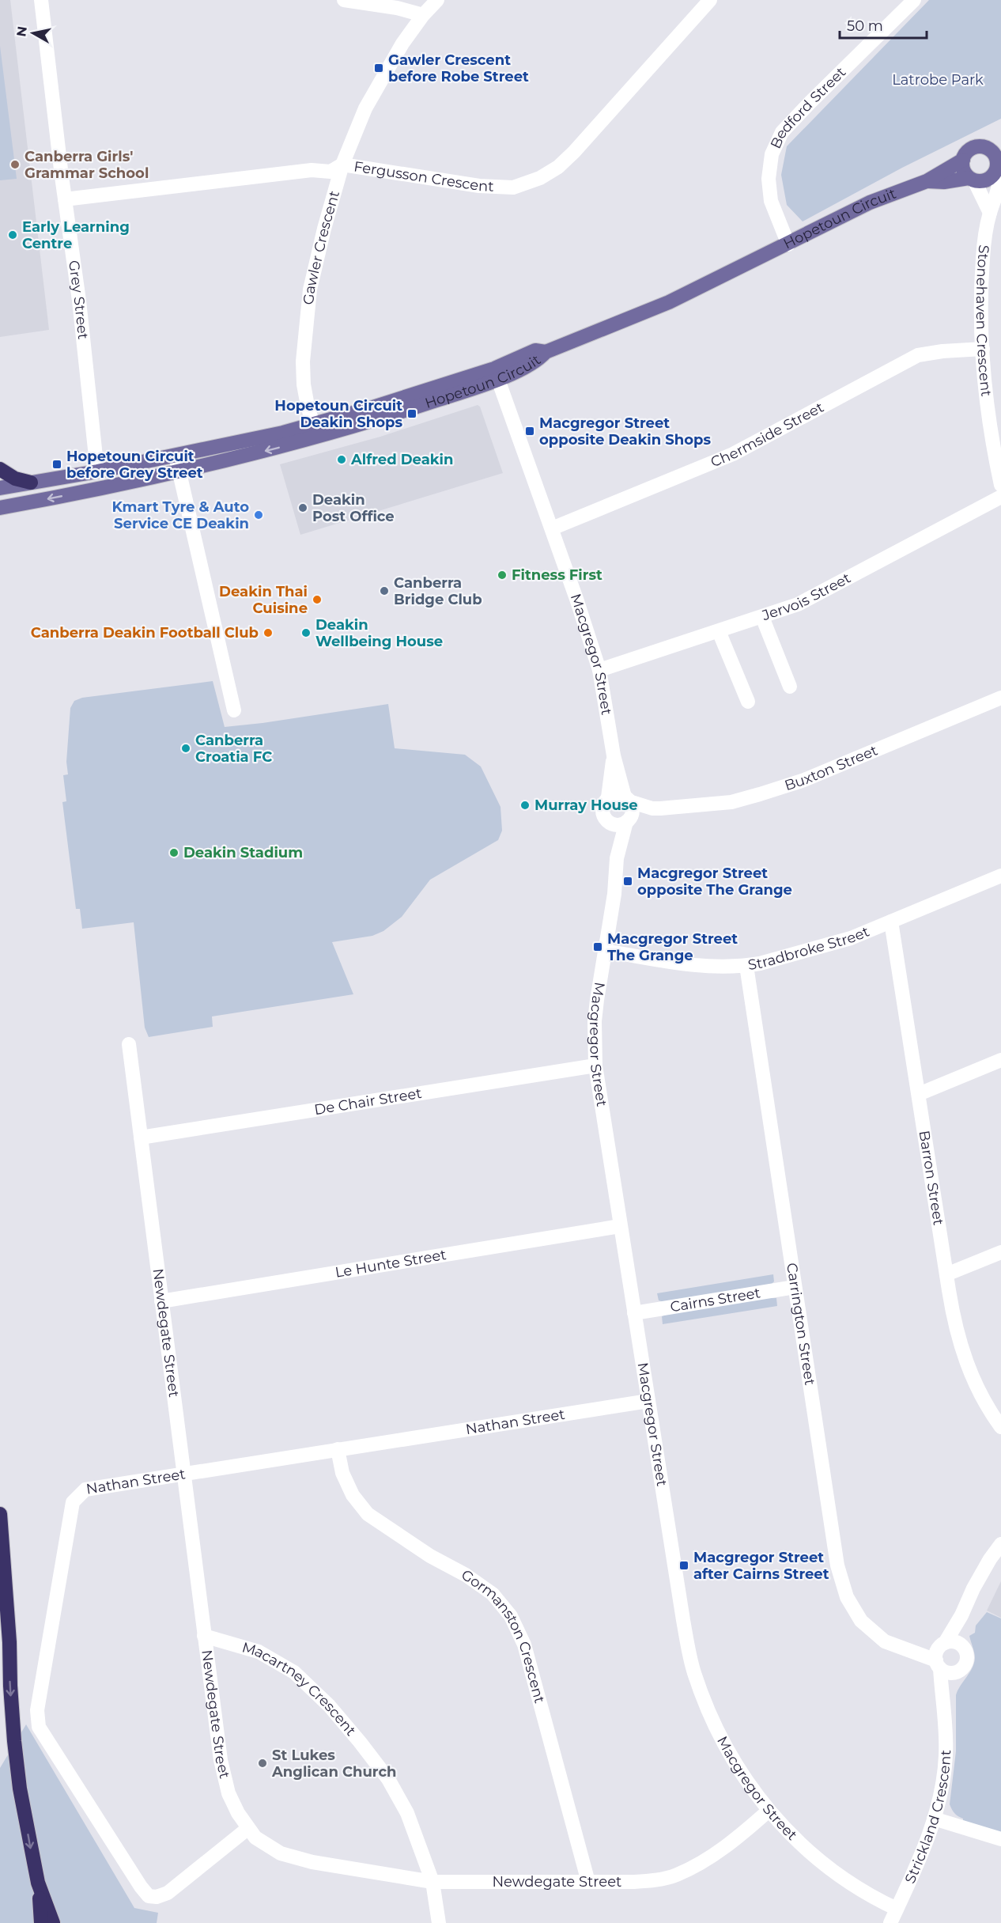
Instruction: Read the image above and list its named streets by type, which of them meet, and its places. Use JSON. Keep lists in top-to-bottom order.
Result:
{
  "streets": {
    "main road": ["Hopetoun Circuit", "Grey Street"],
    "street": [
      "Bedford Street",
      "Fergusson Crescent",
      "Gawler Crescent",
      "Stonehaven Crescent",
      "Chermside Street",
      "Jervois Street",
      "Macgregor Street",
      "Buxton Street",
      "Stradbroke Street",
      "De Chair Street",
      "Barron Street",
      "Le Hunte Street",
      "Cairns Street",
      "Carrington Street",
      "Newdegate Street",
      "Nathan Street",
      "Gormanston Crescent",
      "Macartney Crescent",
      "Strickland Crescent"
    ]
  },
  "crossings": [
    ["Bedford Street", "Hopetoun Circuit"],
    ["Fergusson Crescent", "Gawler Crescent"],
    ["Fergusson Crescent", "Grey Street"],
    ["Hopetoun Circuit", "Gawler Crescent"],
    ["Hopetoun Circuit", "Grey Street"],
    ["Hopetoun Circuit", "Stonehaven Crescent"],
    ["Hopetoun Circuit", "Macgregor Street"],
    ["Stonehaven Crescent", "Chermside Street"],
    ["Chermside Street", "Macgregor Street"],
    ["Jervois Street", "Macgregor Street"],
    ["Macgregor Street", "Buxton Street"],
    ["Macgregor Street", "Stradbroke Street"],
    ["Macgregor Street", "De Chair Street"],
    ["Macgregor Street", "Le Hunte Street"],
    ["Macgregor Street", "Cairns Street"],
    ["Macgregor Street", "Newdegate Street"],
    ["Macgregor Street", "Nathan Street"],
    ["Macgregor Street", "Strickland Crescent"],
    ["Stradbroke Street", "Barron Street"],
    ["Stradbroke Street", "Carrington Street"],
    ["De Chair Street", "Newdegate Street"],
    ["Le Hunte Street", "Newdegate Street"],
    ["Cairns Street", "Carrington Street"],
    ["Carrington Street", "Strickland Crescent"],
    ["Newdegate Street", "Nathan Street"],
    ["Newdegate Street", "Gormanston Crescent"],
    ["Newdegate Street", "Macartney Crescent"],
    ["Nathan Street", "Gormanston Crescent"]
  ],
  "parks": ["Latrobe Park"],
  "places": {
    "transit": [
      "Gawler Crescent before Robe Street",
      "Hopetoun Circuit Deakin Shops",
      "Macgregor Street opposite Deakin Shops",
      "Hopetoun Circuit before Grey Street",
      "Macgregor Street opposite The Grange",
      "Macgregor Street The Grange",
      "Macgregor Street after Cairns Street"
    ],
    "other": [
      "Canberra Girls' Grammar School",
      "Early Learning Centre",
      "Alfred Deakin",
      "Deakin Post Office",
      "Kmart Tyre & Auto Service CE Deakin",
      "Fitness First",
      "Canberra Bridge Club",
      "Deakin Thai Cuisine",
      "Canberra Deakin Football Club",
      "Deakin Wellbeing House",
      "Canberra Croatia FC",
      "Murray House",
      "Deakin Stadium",
      "St Lukes Anglican Church"
    ]
  },
  "scale_bar": "50 m",
  "north": "left"
}
